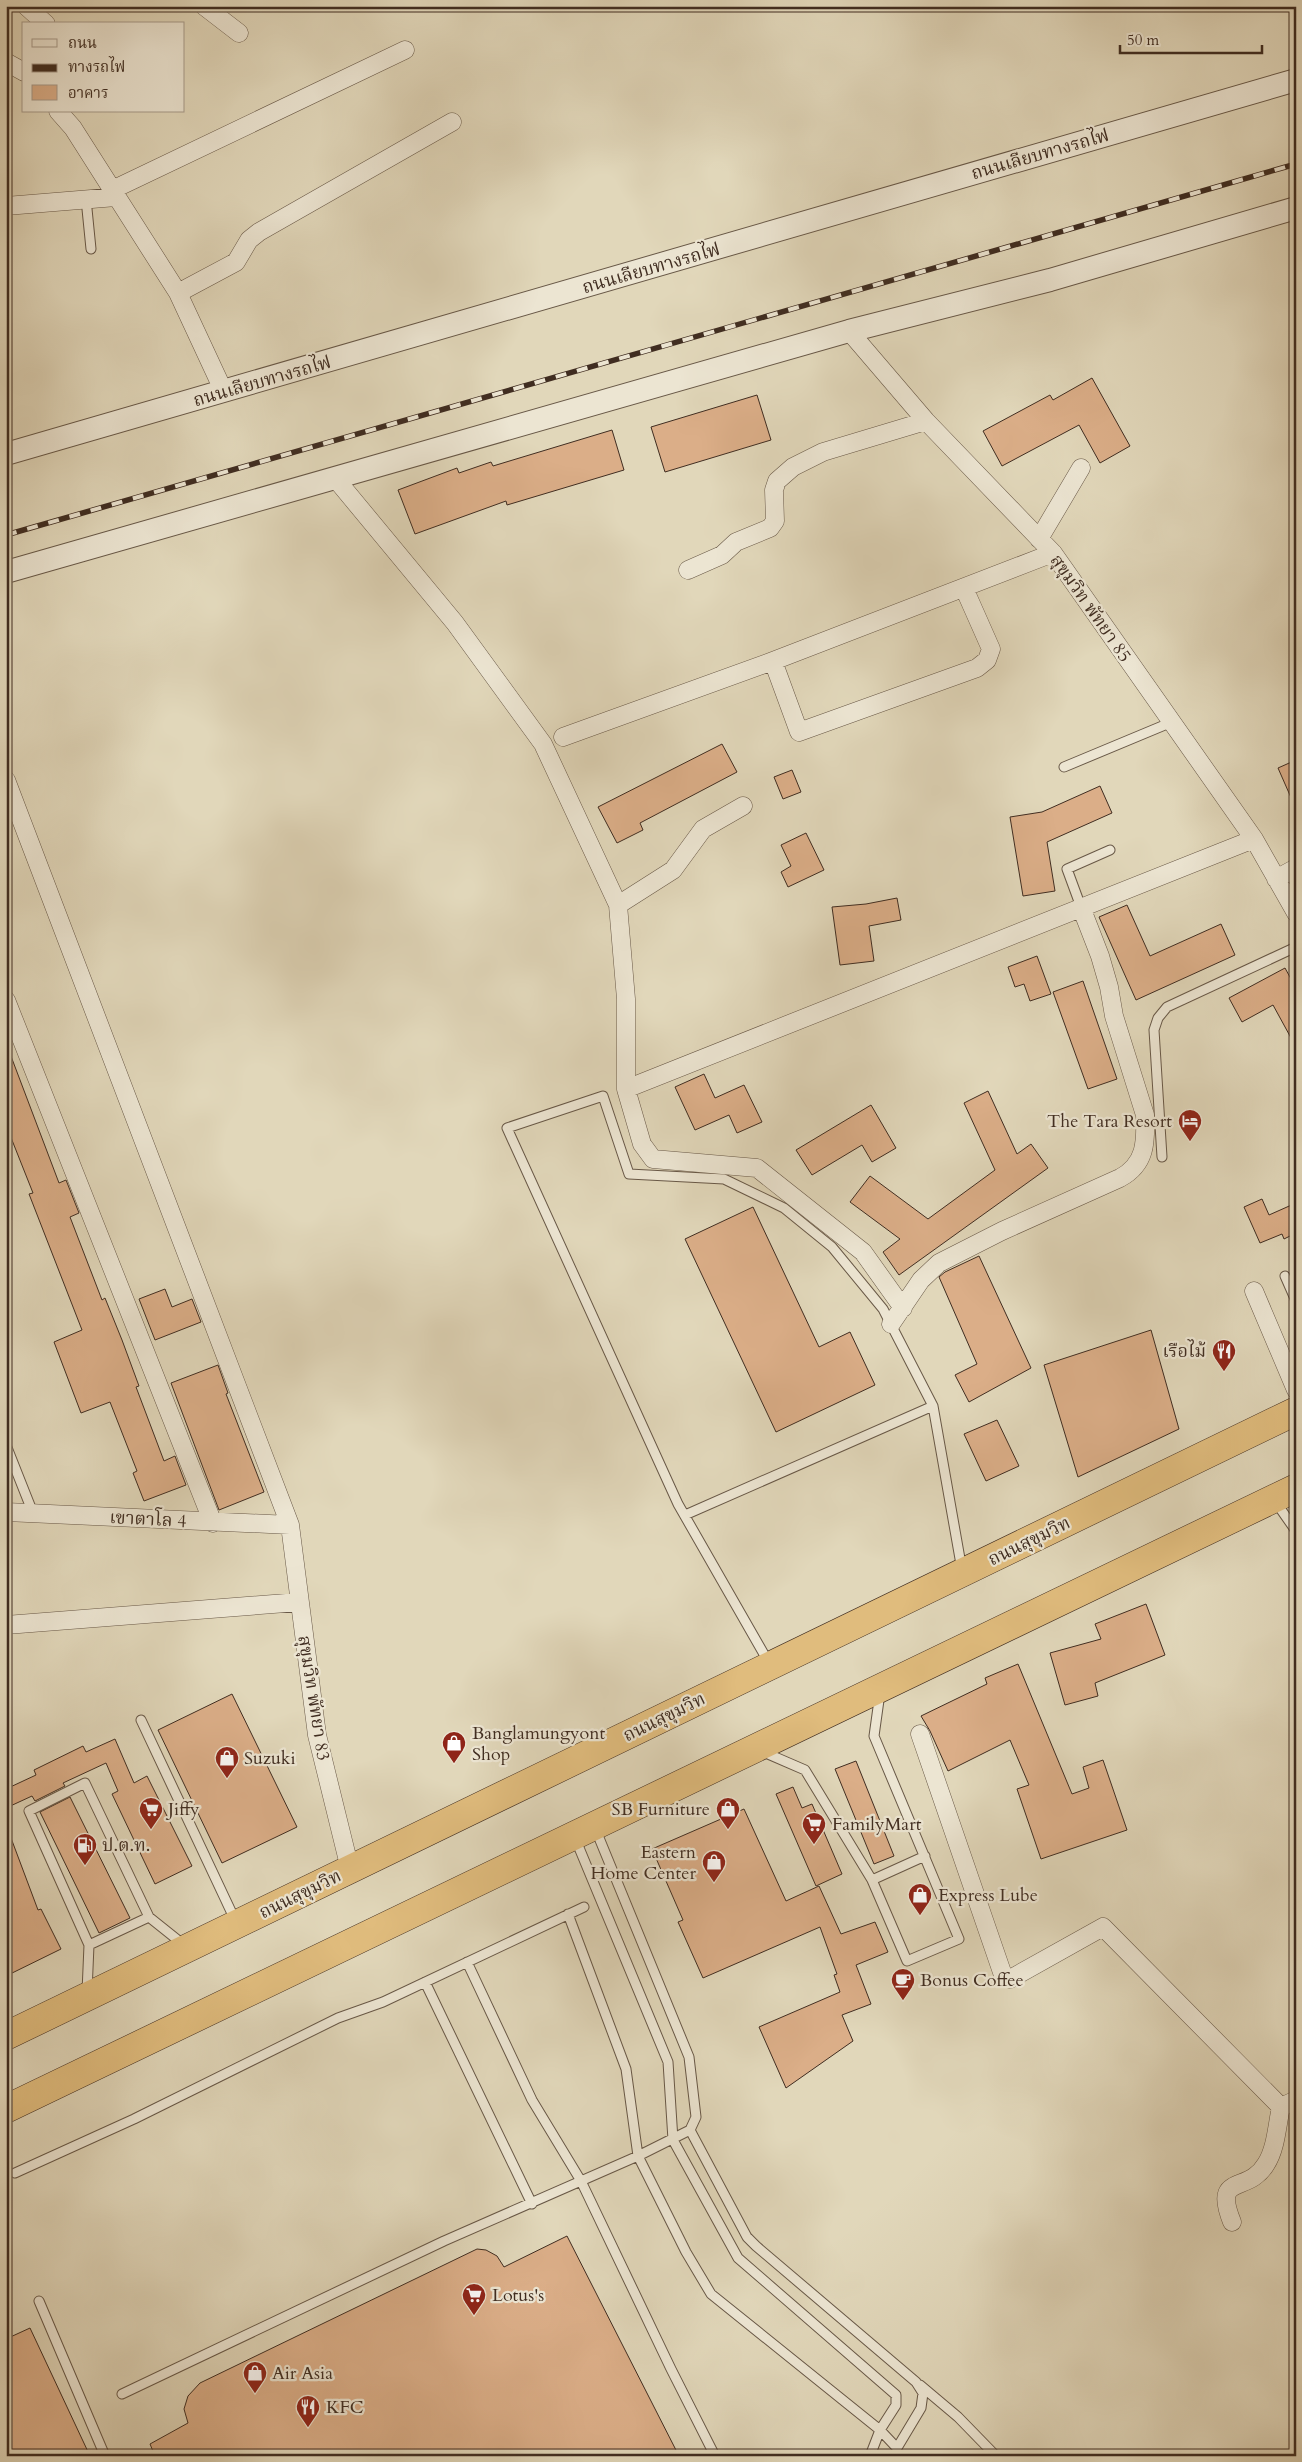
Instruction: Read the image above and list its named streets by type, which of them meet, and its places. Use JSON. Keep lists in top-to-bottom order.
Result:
{
  "streets": {
    "highway": ["ถนนสุขุมวิท"],
    "street": [
      "ถนนเลียบทางรถไฟ",
      "สุขุมวิท พัทยา 85",
      "เขาตาโล 4",
      "สุขุมวิท พัทยา 83"
    ]
  },
  "crossings": [
    ["เขาตาโล 4", "สุขุมวิท พัทยา 83"],
    ["ถนนสุขุมวิท", "สุขุมวิท พัทยา 83"]
  ],
  "places": {
    "hotel": ["The Tara Resort"],
    "restaurant": ["เรือไม้", "KFC"],
    "shop": [
      "Banglamungyont Shop",
      "Suzuki",
      "SB Furniture",
      "Eastern Home Center",
      "Express Lube",
      "Air Asia"
    ],
    "supermarket": ["Jiffy", "FamilyMart", "Lotus's"],
    "fuel station": ["ป.ต.ท."],
    "cafe": ["Bonus Coffee"]
  },
  "legend": ["ถนน", "ทางรถไฟ", "อาคาร"],
  "scale_bar": "50 m"
}
